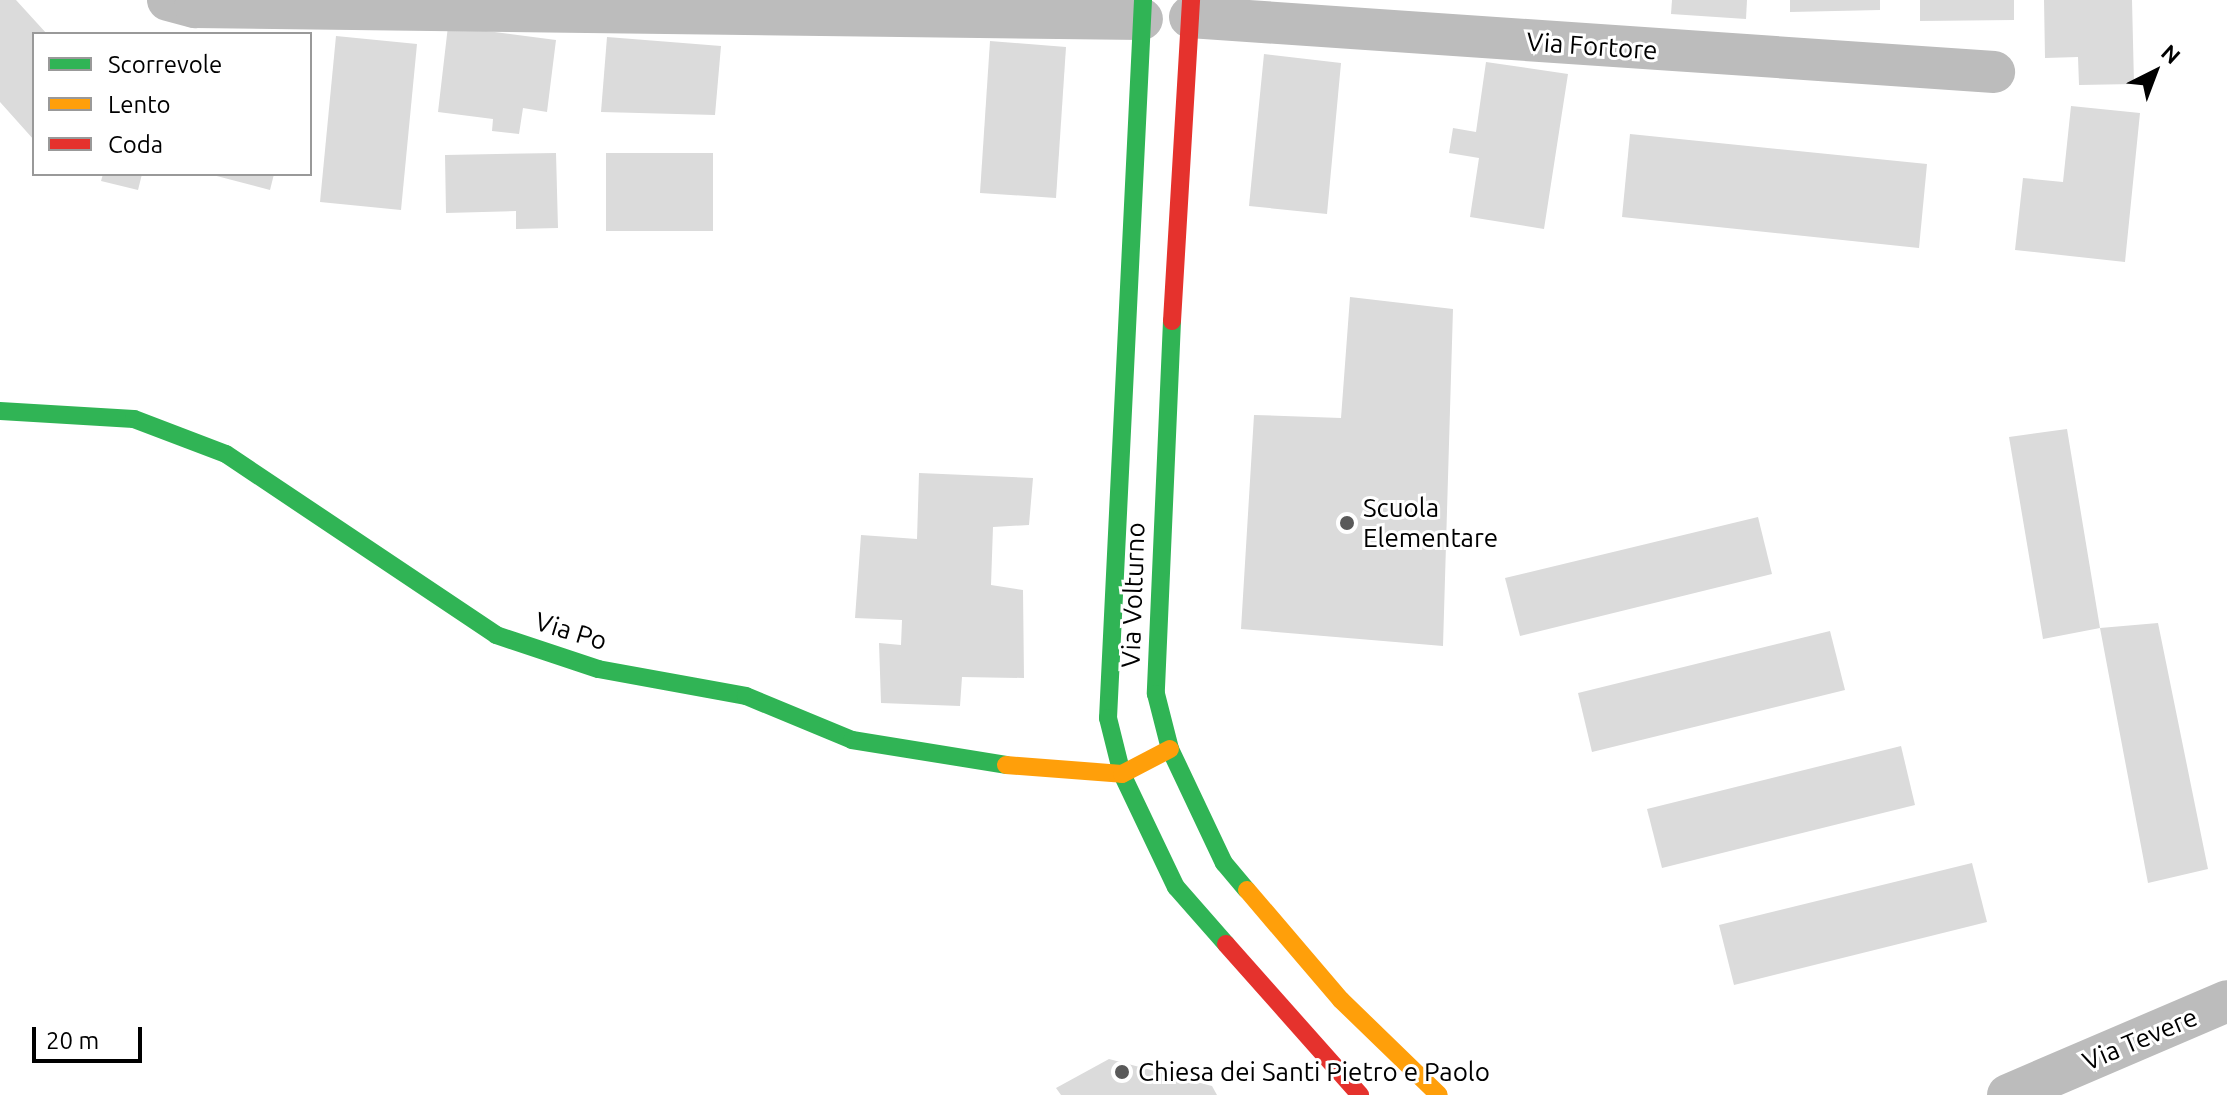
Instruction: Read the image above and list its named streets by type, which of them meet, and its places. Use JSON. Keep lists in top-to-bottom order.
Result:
{
  "streets": {
    "street": [
      "Via Fortore",
      "Via Volturno",
      "Via Po",
      "Via Tevere"
    ]
  },
  "crossings": [
    ["Via Fortore", "Via Volturno"],
    ["Via Volturno", "Via Po"]
  ],
  "places": ["Scuola Elementare", "Chiesa dei Santi Pietro e Paolo"],
  "legend": ["Scorrevole", "Lento", "Coda"],
  "scale_bar": "20 m",
  "north": "top right"
}
